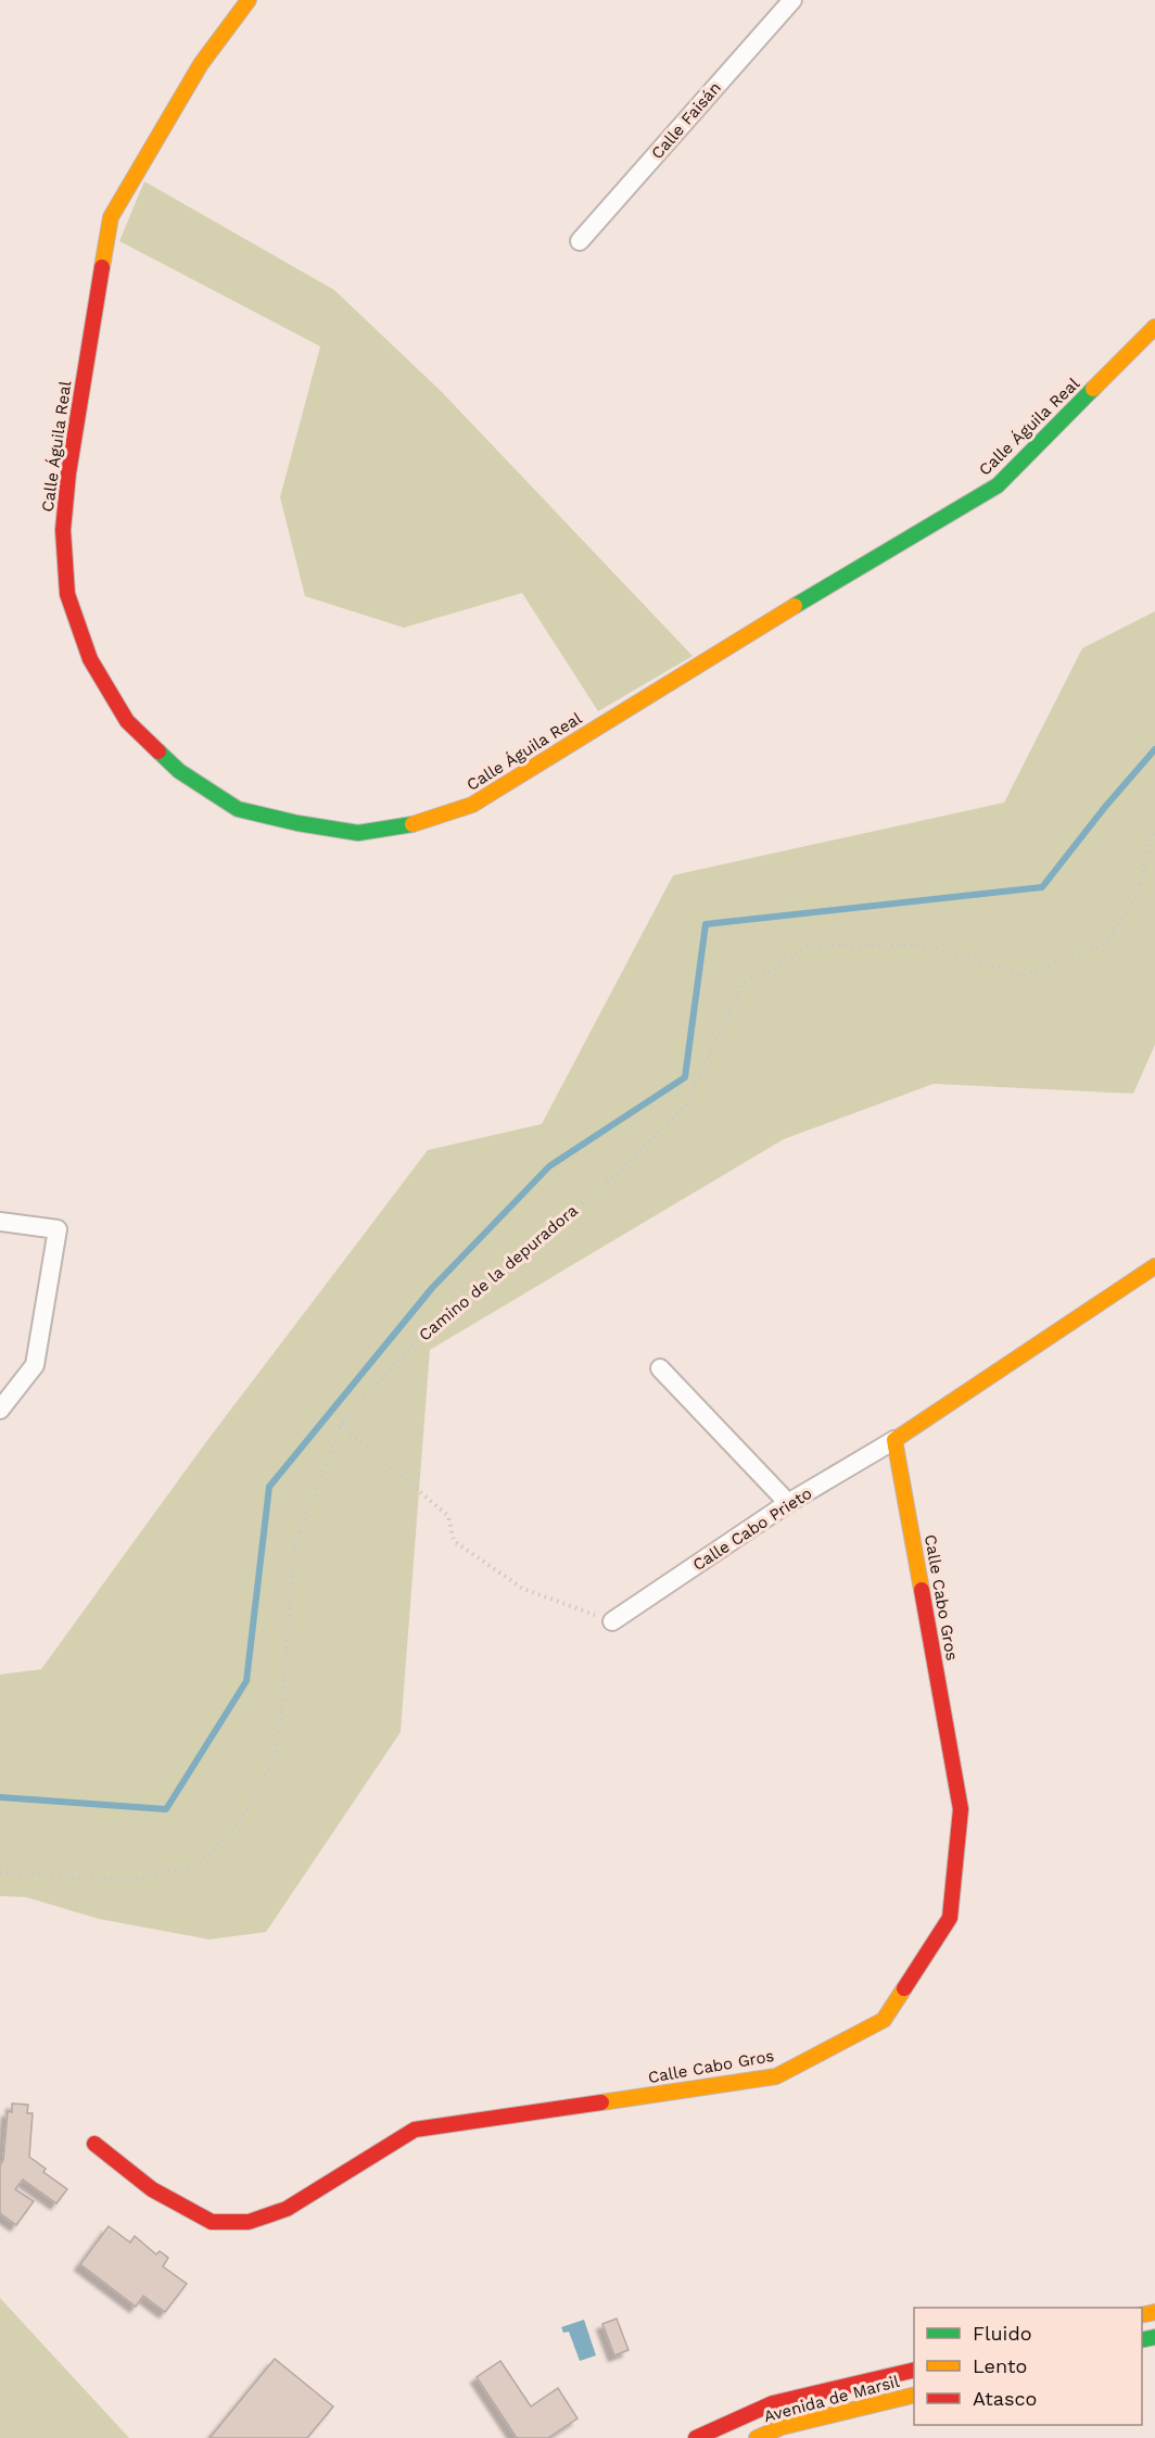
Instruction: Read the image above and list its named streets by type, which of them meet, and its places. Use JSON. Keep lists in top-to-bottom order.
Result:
{
  "streets": {
    "street": [
      "Calle Faisán",
      "Calle Águila Real",
      "Calle Cabo Prieto",
      "Calle Cabo Gros",
      "Avenida de Marsil"
    ],
    "path": ["Camino de la depuradora"]
  },
  "crossings": [
    ["Calle Cabo Prieto", "Calle Cabo Gros"]
  ],
  "legend": ["Fluido", "Lento", "Atasco"]
}
